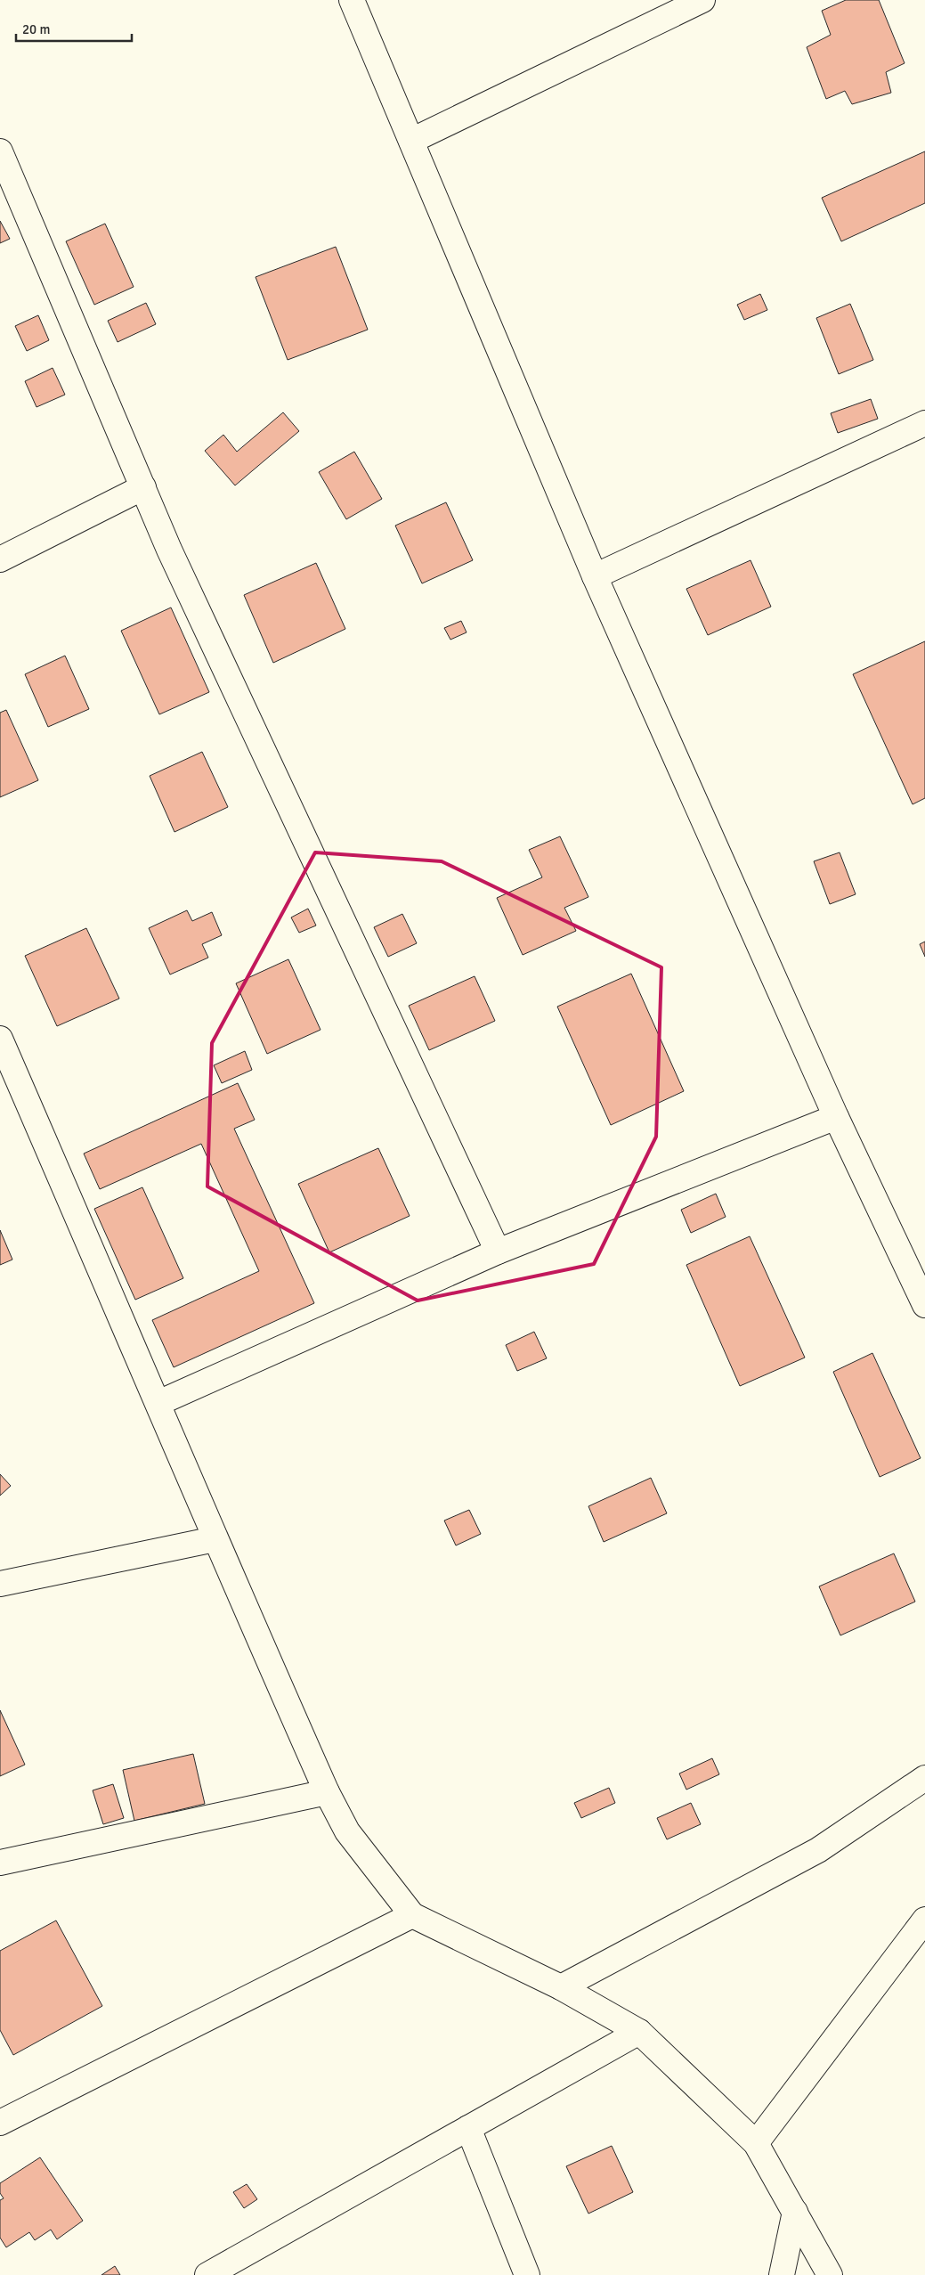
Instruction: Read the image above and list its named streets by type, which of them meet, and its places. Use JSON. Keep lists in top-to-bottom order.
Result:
{
  "scale_bar": "20 m"
}
